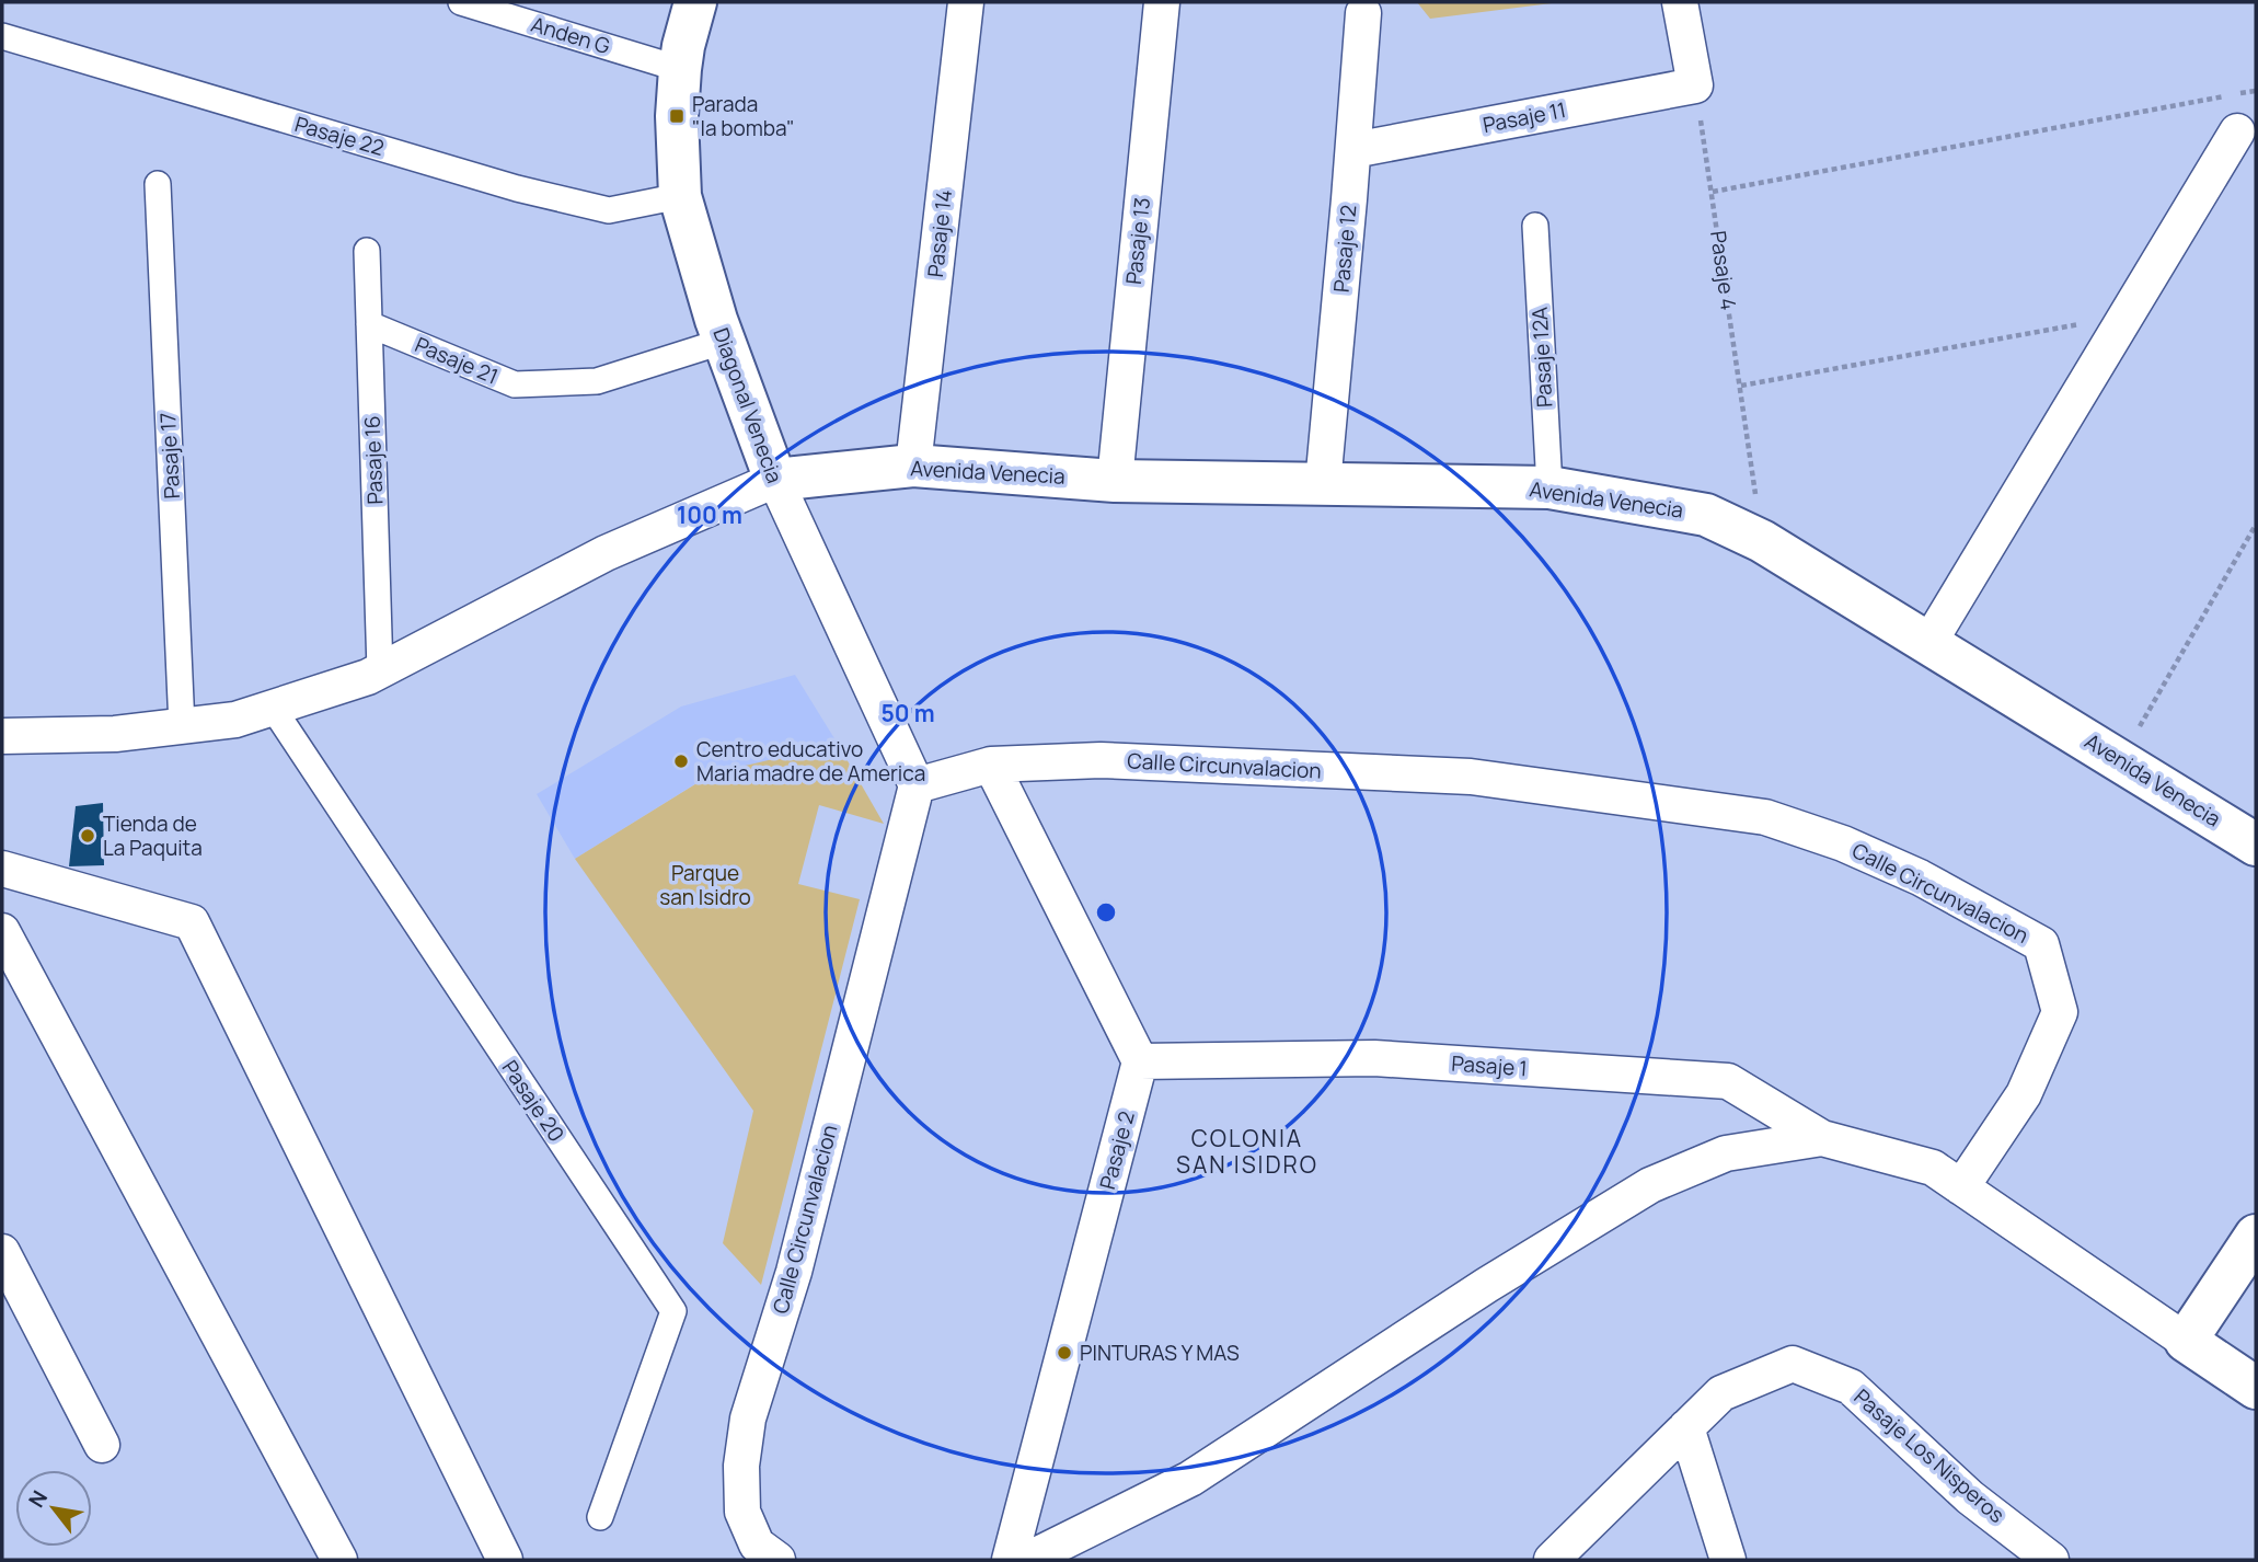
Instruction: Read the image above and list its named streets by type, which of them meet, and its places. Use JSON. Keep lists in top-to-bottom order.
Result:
{
  "streets": {
    "street": [
      "Anden G",
      "Pasaje 11",
      "Pasaje 22",
      "Pasaje 14",
      "Pasaje 13",
      "Pasaje 12",
      "Pasaje 12A",
      "Pasaje 21",
      "Diagonal Venecia",
      "Pasaje 17",
      "Pasaje 16",
      "Avenida Venecia",
      "Calle Circunvalacion",
      "Pasaje 1",
      "Pasaje 20",
      "Pasaje 2",
      "Pasaje Los Nisperos"
    ],
    "path": ["Pasaje 4"]
  },
  "crossings": [
    ["Anden G", "Diagonal Venecia"],
    ["Pasaje 11", "Pasaje 12"],
    ["Pasaje 11", "Pasaje 4"],
    ["Pasaje 22", "Diagonal Venecia"],
    ["Pasaje 14", "Avenida Venecia"],
    ["Pasaje 13", "Avenida Venecia"],
    ["Pasaje 12", "Avenida Venecia"],
    ["Pasaje 4", "Avenida Venecia"],
    ["Pasaje 12A", "Avenida Venecia"],
    ["Pasaje 21", "Diagonal Venecia"],
    ["Pasaje 21", "Pasaje 16"],
    ["Diagonal Venecia", "Avenida Venecia"],
    ["Diagonal Venecia", "Calle Circunvalacion"],
    ["Pasaje 1", "Pasaje 2"]
  ],
  "districts": ["COLONIA SAN ISIDRO"],
  "parks": ["Parque san Isidro"],
  "places": {
    "transit": ["Parada \"la bomba\""],
    "other": ["Centro educativo Maria madre de America", "Tienda de La Paquita", "PINTURAS Y MAS"]
  },
  "north": "top left",
  "rings": ["100 m", "50 m"]
}
